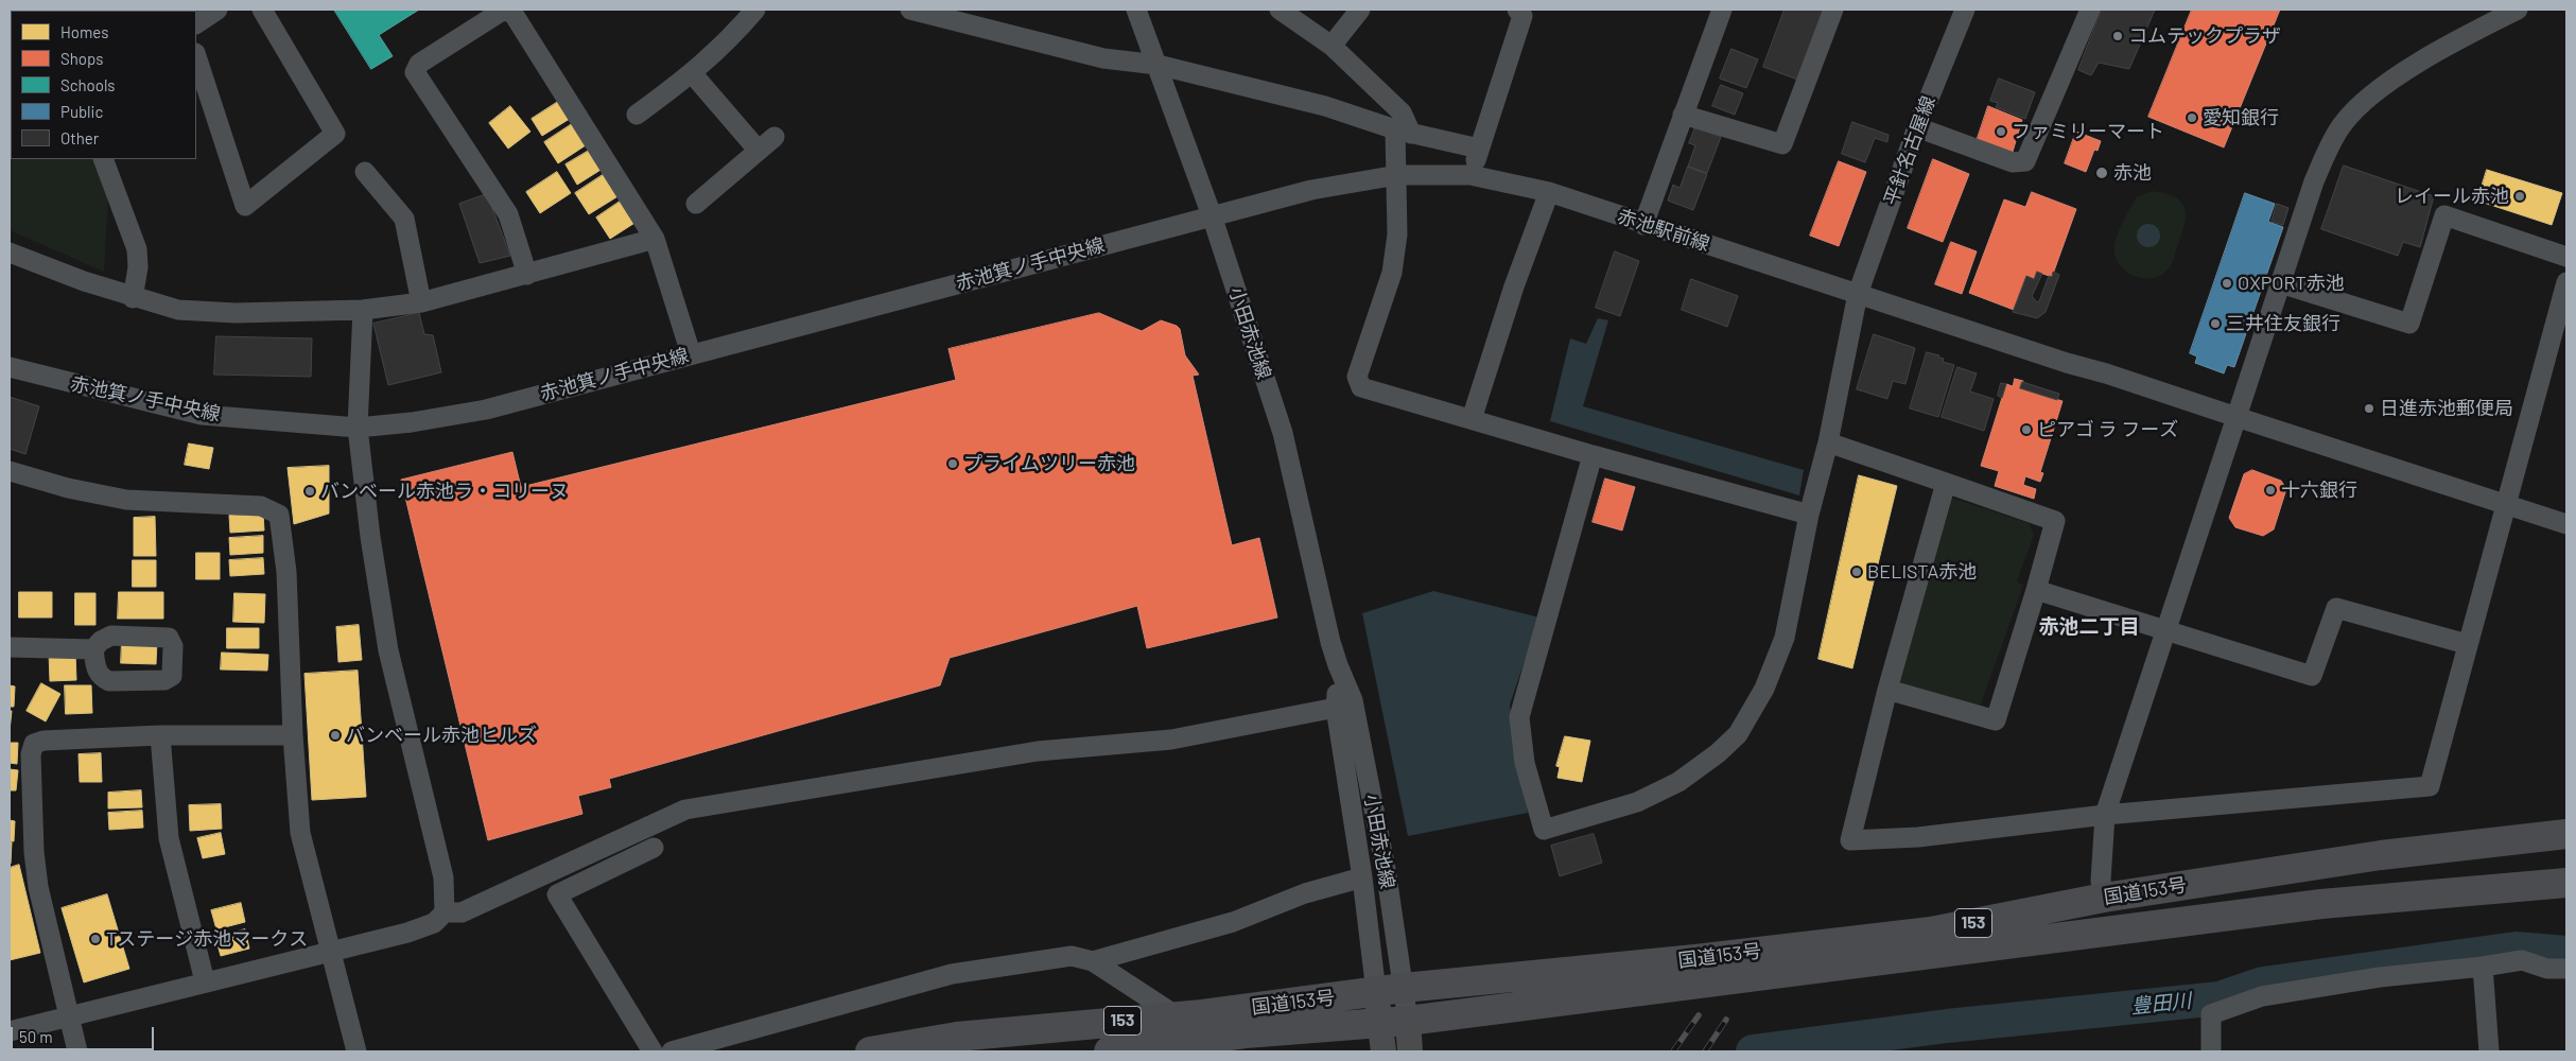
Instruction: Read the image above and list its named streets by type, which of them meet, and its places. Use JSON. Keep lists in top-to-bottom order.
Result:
{
  "streets": {
    "highway": ["国道153号", "153"],
    "street": [
      "平針名古屋線",
      "赤池駅前線",
      "赤池箕ノ手中央線",
      "小田赤池線"
    ]
  },
  "crossings": [
    ["平針名古屋線", "赤池駅前線"],
    ["赤池駅前線", "赤池箕ノ手中央線"],
    ["赤池駅前線", "小田赤池線"],
    ["赤池箕ノ手中央線", "小田赤池線"],
    ["小田赤池線", "国道153号"],
    ["国道153号", "153"]
  ],
  "districts": ["赤池二丁目"],
  "water": ["豊田川"],
  "places": [
    "コムテックプラザ",
    "愛知銀行",
    "ファミリーマート",
    "赤池",
    "レイール赤池",
    "OXPORT赤池",
    "三井住友銀行",
    "日進赤池郵便局",
    "ピアゴ ラ フーズ",
    "プライムツリー赤池",
    "十六銀行",
    "バンベール赤池ラ・コリーヌ",
    "BELISTA赤池",
    "バンベール赤池ヒルズ",
    "Tステージ赤池マークス"
  ],
  "legend": [
    "Homes",
    "Shops",
    "Schools",
    "Public",
    "Other"
  ],
  "scale_bar": "50 m"
}
